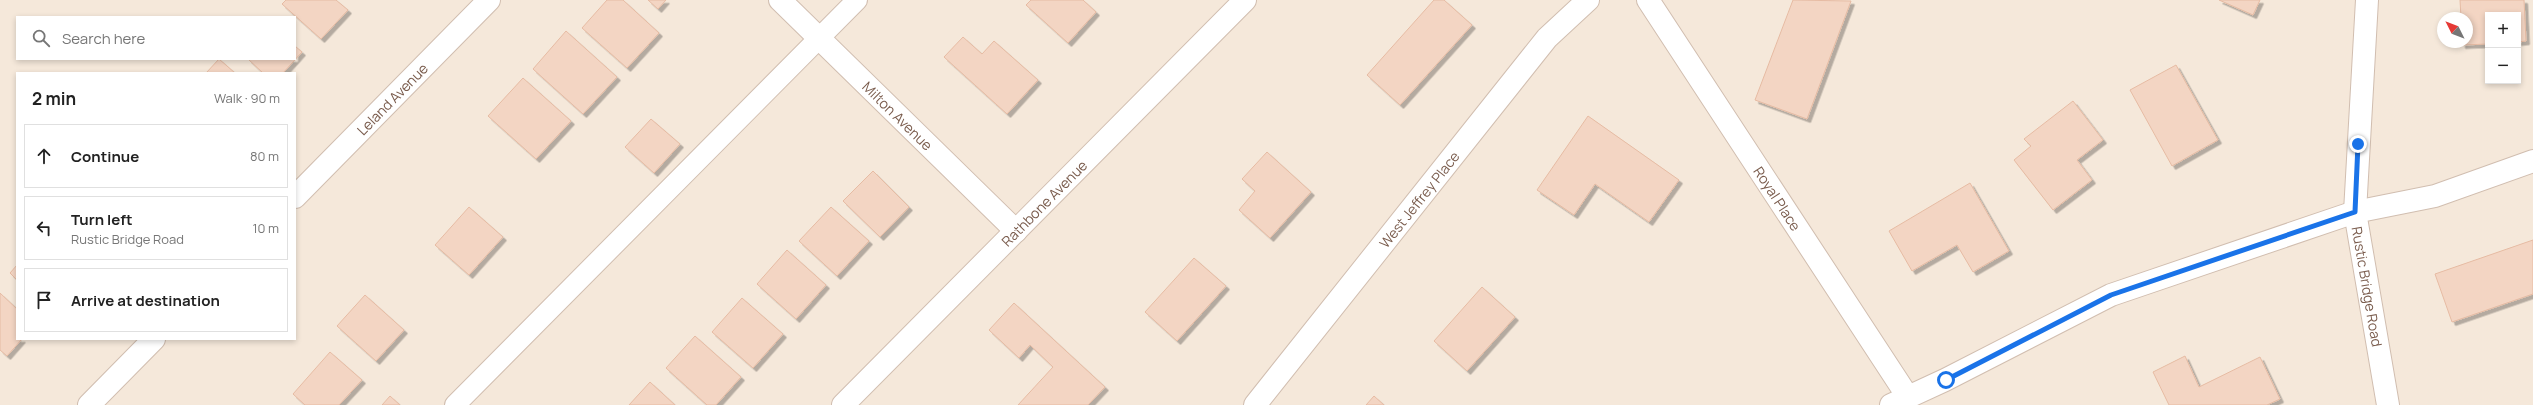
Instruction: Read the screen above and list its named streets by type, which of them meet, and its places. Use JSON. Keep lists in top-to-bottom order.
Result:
{
  "streets": {
    "street": [
      "Leland Avenue",
      "Milton Avenue",
      "Royal Place",
      "West Jeffrey Place",
      "Rathbone Avenue",
      "Rustic Bridge Road"
    ]
  },
  "crossings": [
    ["Milton Avenue", "Rathbone Avenue"]
  ],
  "north": "top left",
  "page": {
    "map_buttons": ["+", "−"],
    "search": "Search here",
    "heading": ["2 min", "Walk · 90 m"],
    "list": [
      ["Continue", "80 m"],
      ["Turn left", "Rustic Bridge Road", "10 m"],
      "Arrive at destination"
    ]
  }
}
